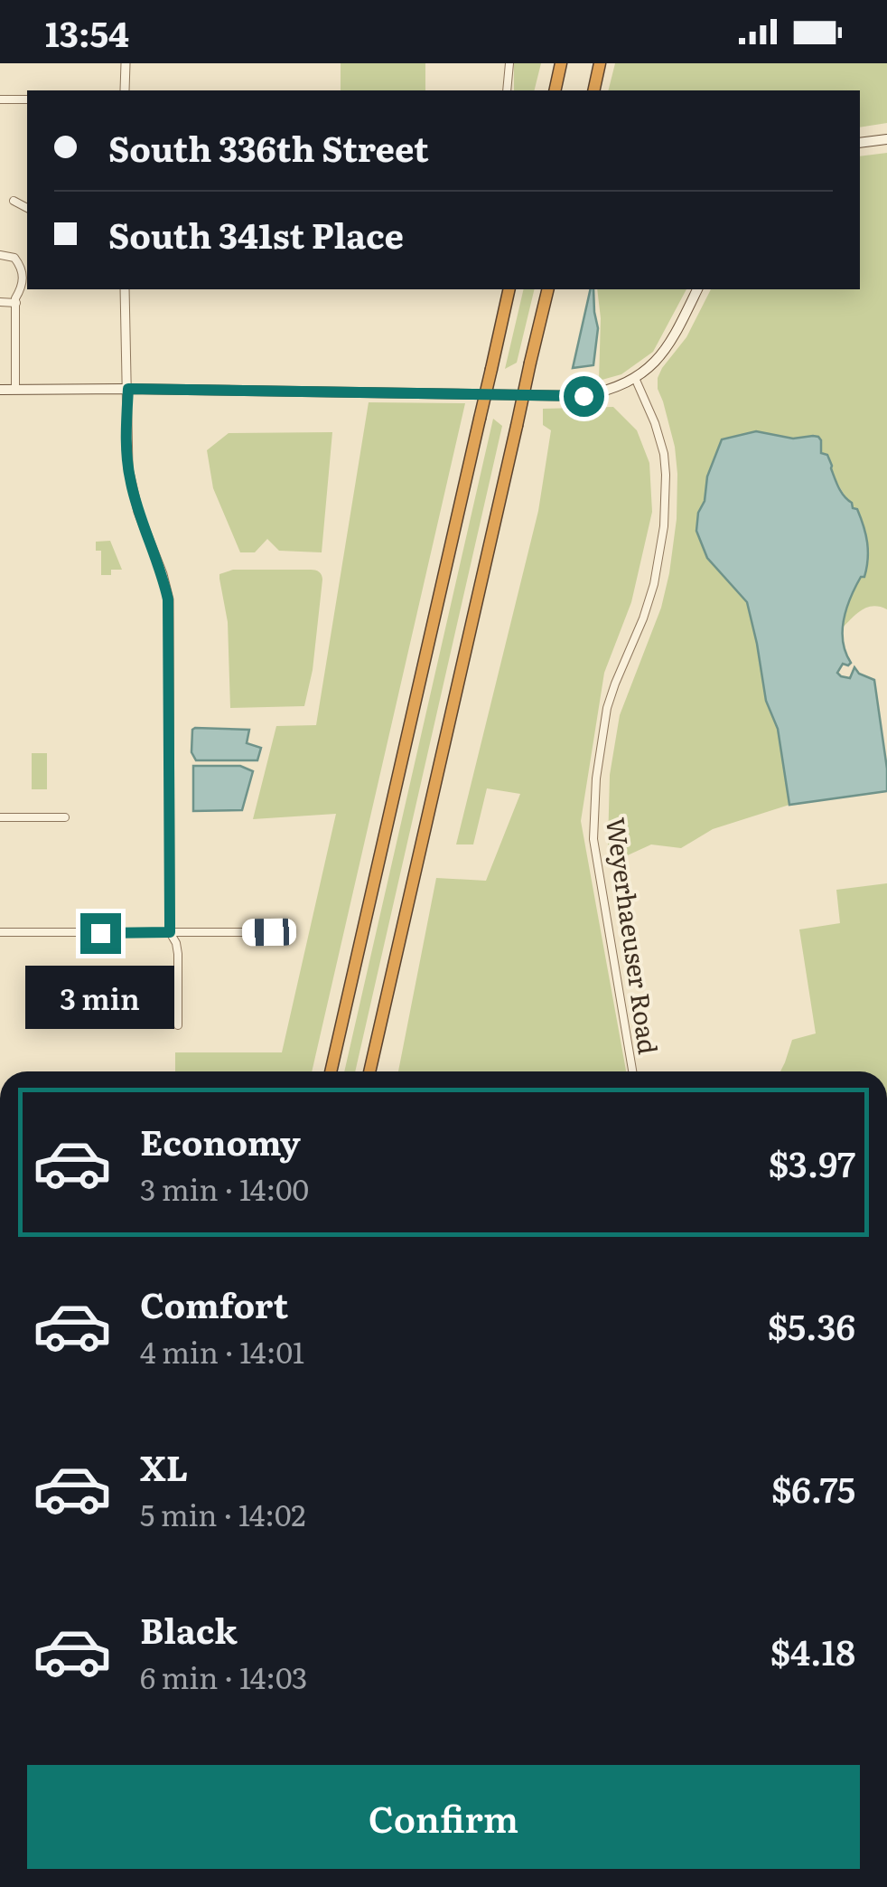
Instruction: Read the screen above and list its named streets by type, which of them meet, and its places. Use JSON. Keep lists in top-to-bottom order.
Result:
{
  "streets": {
    "street": ["Weyerhaeuser Road"]
  },
  "page": {
    "status": "13:54",
    "banner": ["South 336th Street", "South 341st Place"],
    "bubble": "3 min",
    "list": [
      {
        "name": "Economy",
        "note": "3 min · 14:00",
        "value": "$3.97"
      },
      {
        "name": "Comfort",
        "note": "4 min · 14:01",
        "value": "$5.36"
      },
      {
        "name": "XL",
        "note": "5 min · 14:02",
        "value": "$6.75"
      },
      {
        "name": "Black",
        "note": "6 min · 14:03",
        "value": "$4.18"
      }
    ],
    "buttons": "Confirm"
  }
}
